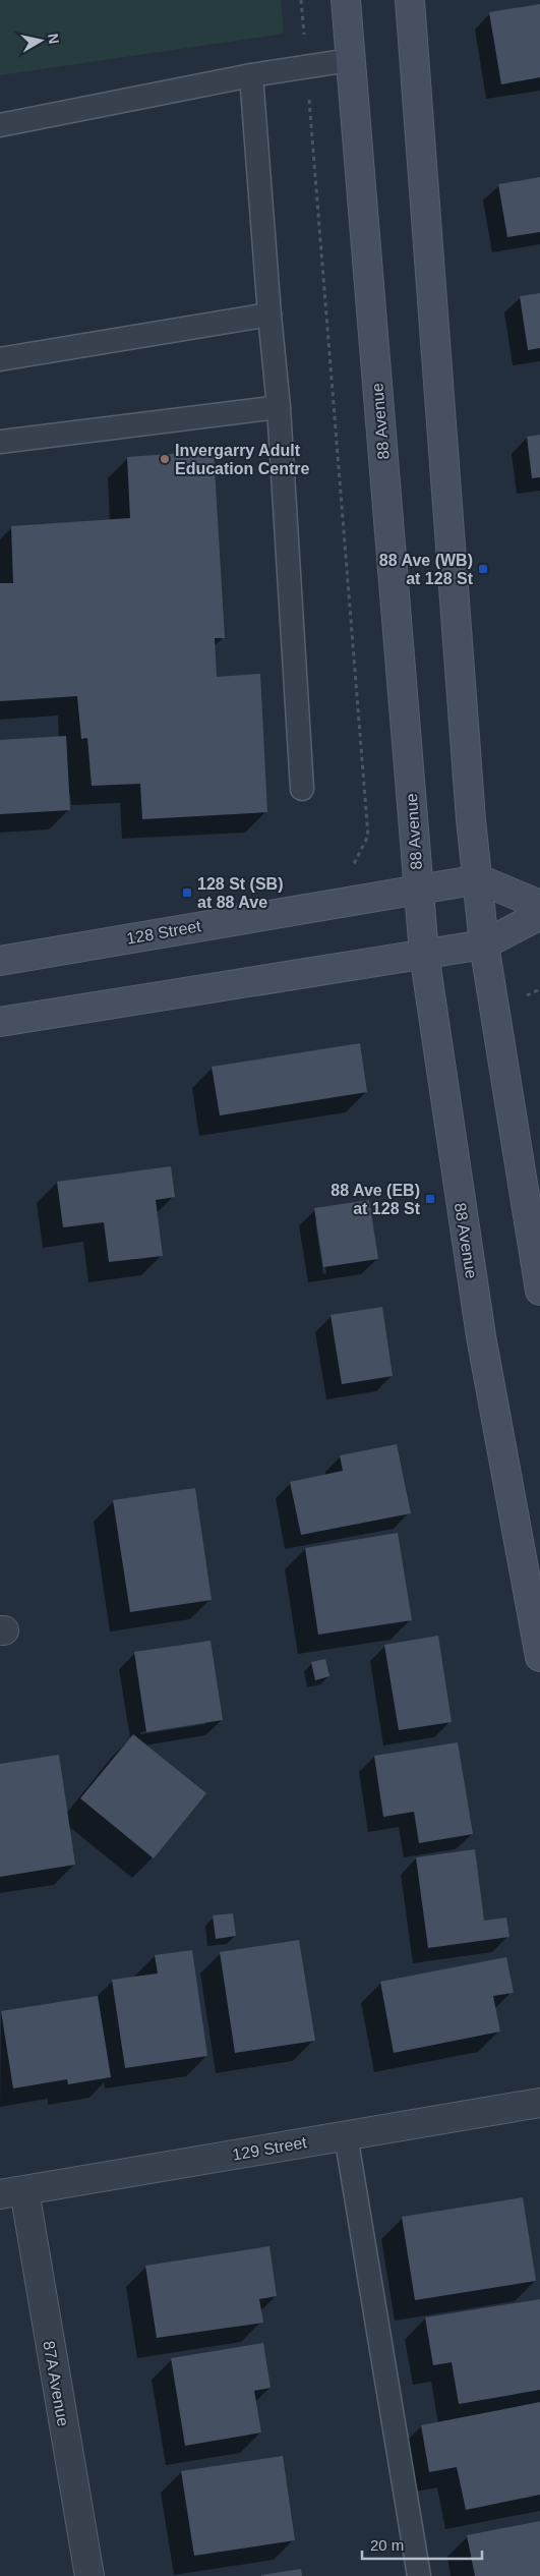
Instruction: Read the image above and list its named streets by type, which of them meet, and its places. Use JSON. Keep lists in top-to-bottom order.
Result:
{
  "streets": {
    "main road": ["88 Avenue", "128 Street"],
    "street": ["129 Street", "87A Avenue"]
  },
  "crossings": [
    ["88 Avenue", "128 Street"],
    ["129 Street", "87A Avenue"]
  ],
  "places": {
    "other": ["Invergarry Adult Education Centre"],
    "transit": ["88 Ave (WB) at 128 St", "128 St (SB) at 88 Ave", "88 Ave (EB) at 128 St"]
  },
  "scale_bar": "20 m",
  "north": "right"
}
